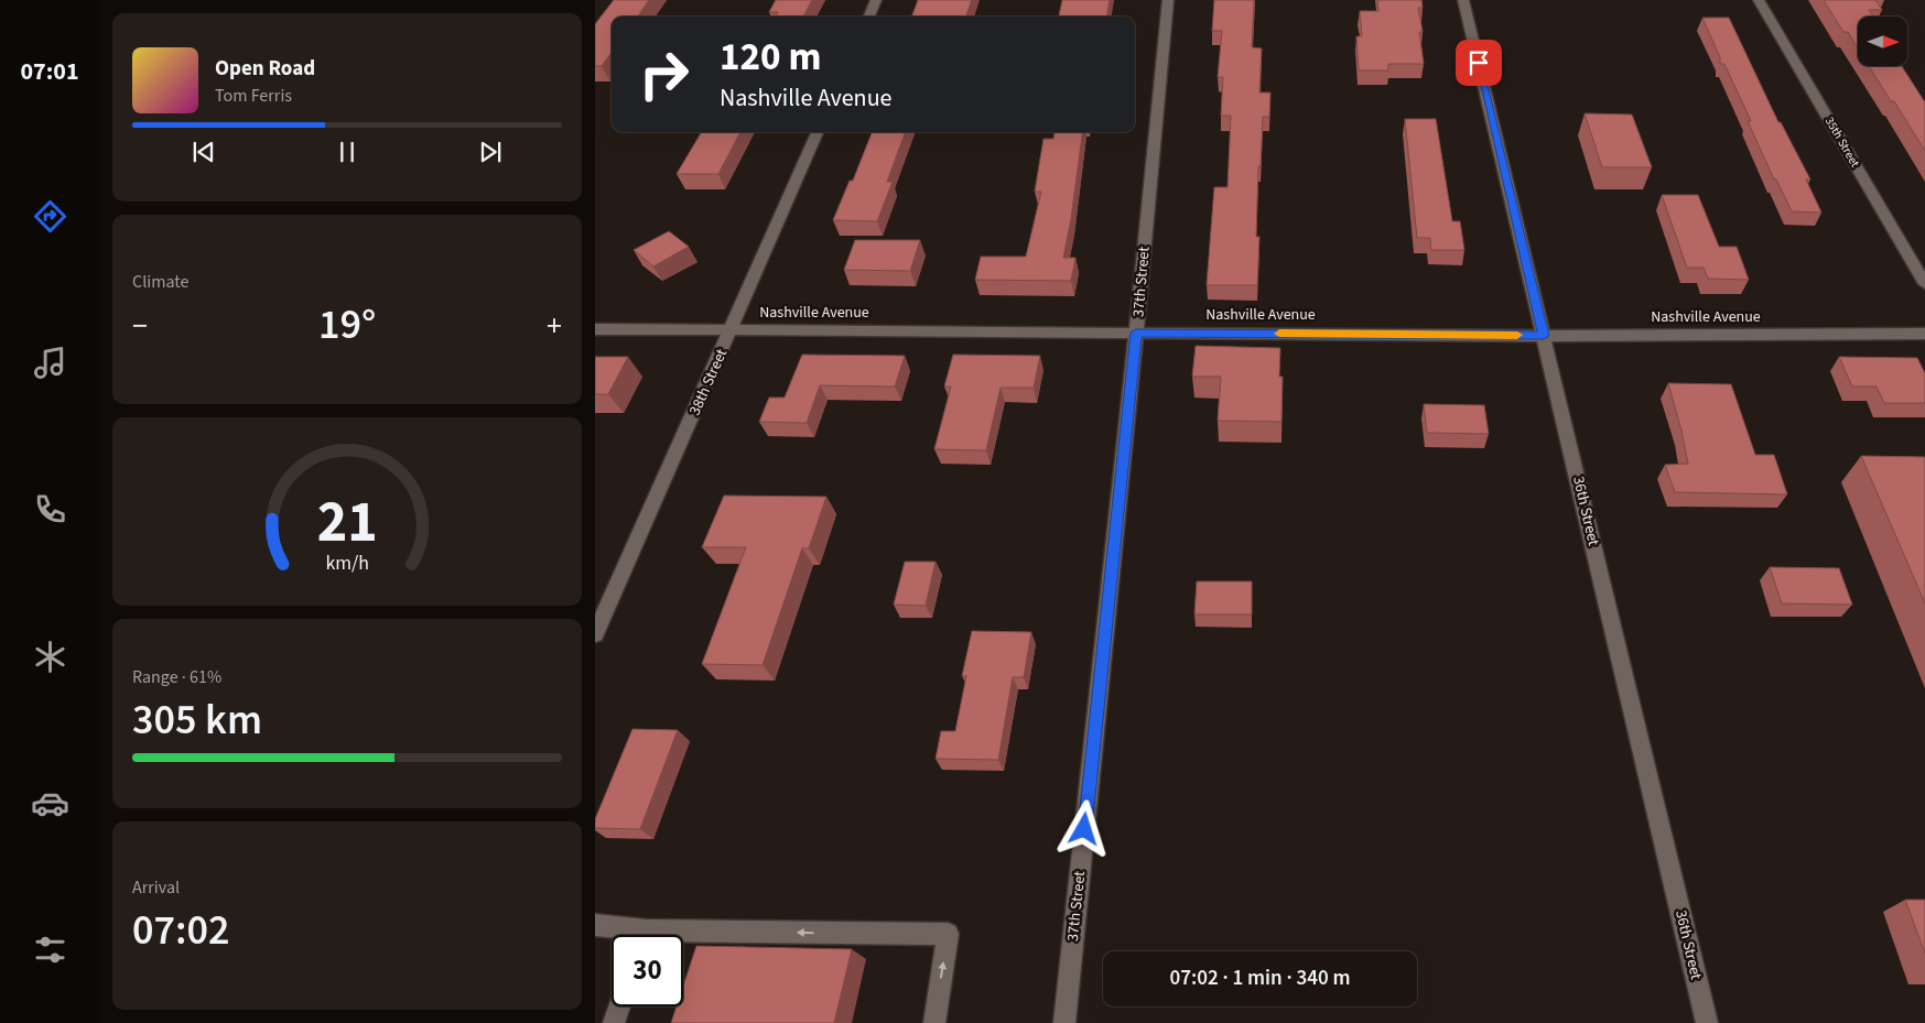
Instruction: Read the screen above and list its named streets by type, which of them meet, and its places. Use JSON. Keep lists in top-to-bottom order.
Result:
{
  "streets": {
    "street": [
      "35th Street",
      "37th Street",
      "Nashville Avenue",
      "38th Street",
      "36th Street"
    ]
  },
  "crossings": [
    ["37th Street", "Nashville Avenue"],
    ["Nashville Avenue", "38th Street"],
    ["Nashville Avenue", "36th Street"]
  ],
  "north": "right",
  "page": {
    "tabs": "07:01",
    "turn": ["120 m", "Nashville Avenue"],
    "song": ["Open Road", "Tom Ferris"],
    "tile": [
      "Climate",
      ["Range · 61%", "305 km"],
      ["Arrival", "07:02"]
    ],
    "heat": ["−", "19°", "+"],
    "limit": "30",
    "trip": "07:02 · 1 min · 340 m",
    "gauge": ["21", "km/h"]
  }
}
